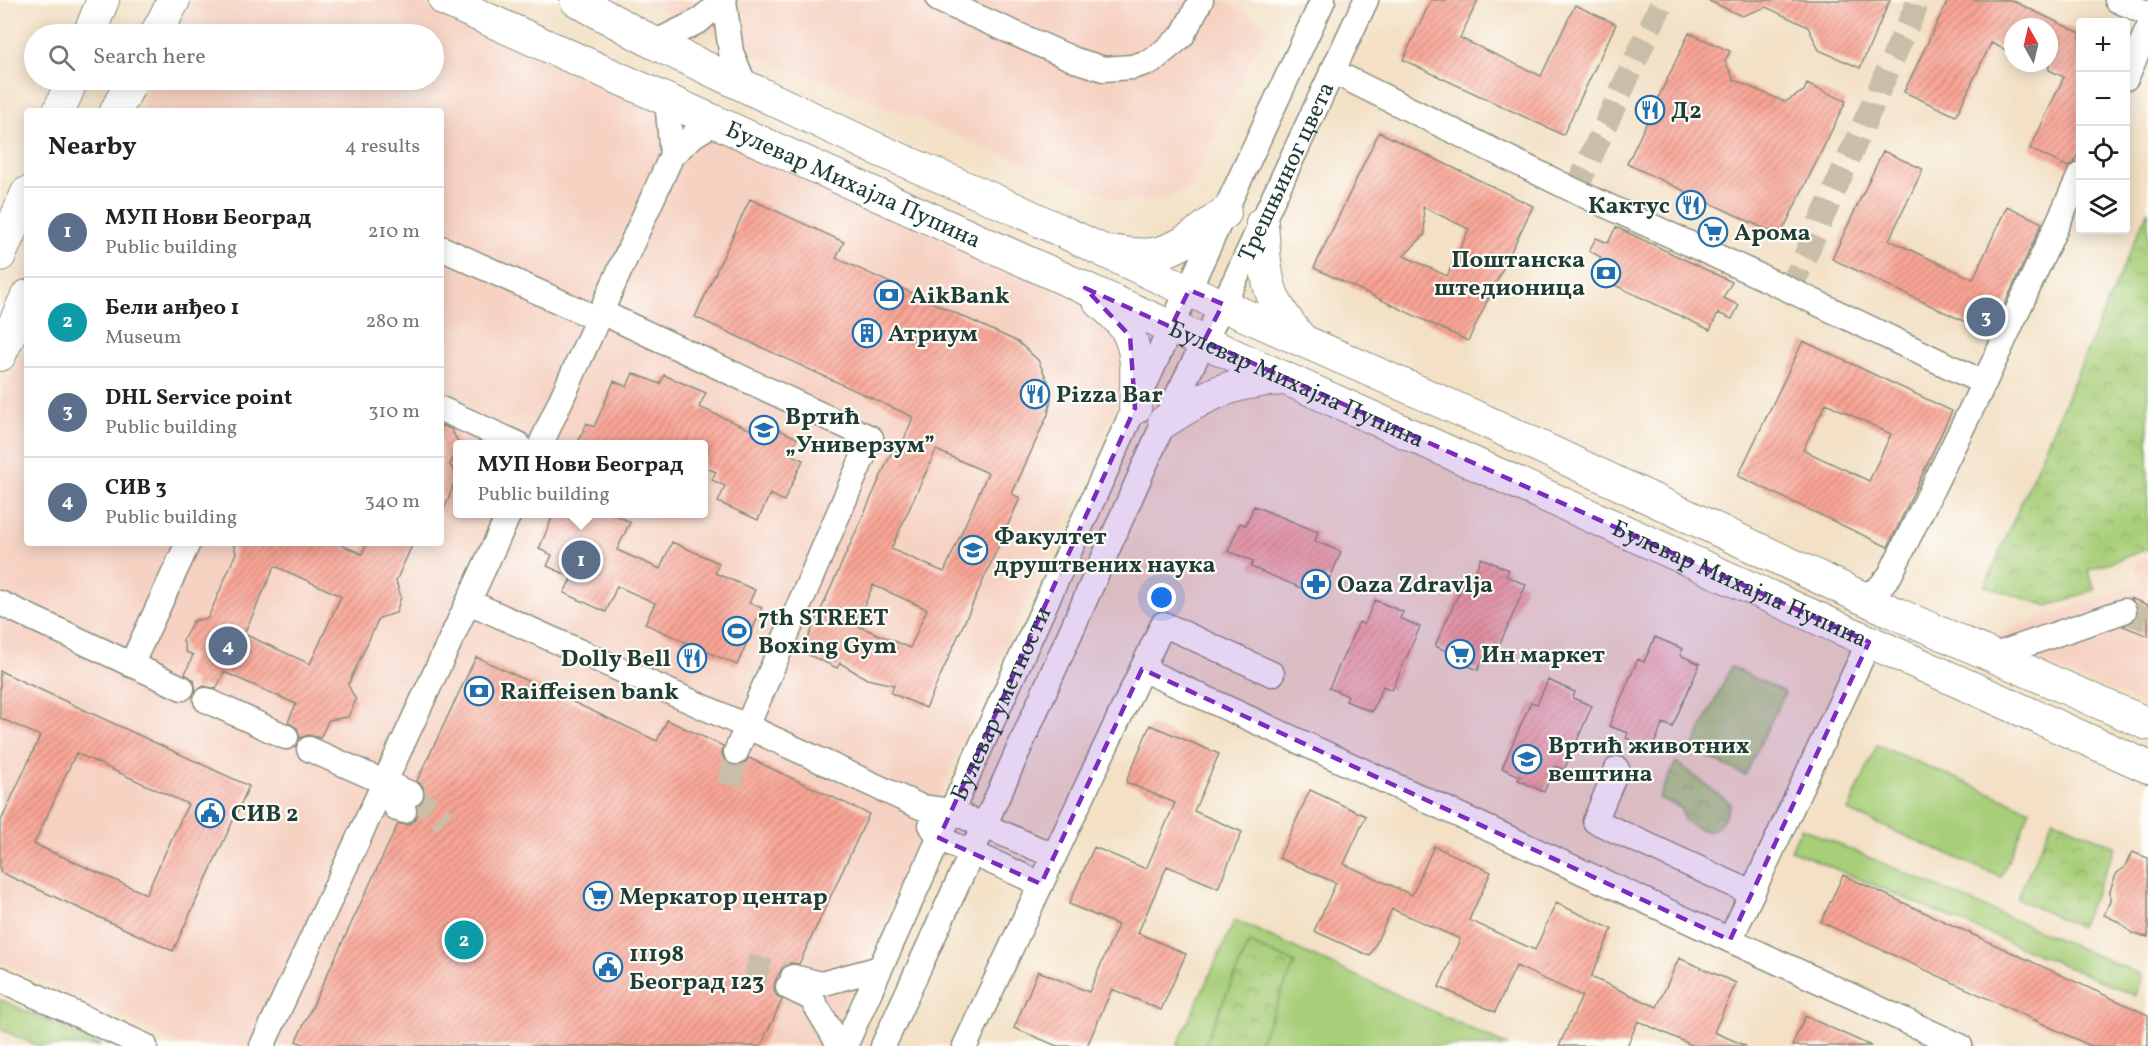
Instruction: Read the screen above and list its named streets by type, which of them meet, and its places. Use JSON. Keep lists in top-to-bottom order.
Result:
{
  "streets": {
    "main road": ["Булевар Михајла Пупина"],
    "street": ["Трешњиног цвета", "Булевар уметности"]
  },
  "crossings": [
    ["Трешњиног цвета", "Булевар Михајла Пупина"],
    ["Трешњиног цвета", "Булевар уметности"],
    ["Булевар Михајла Пупина", "Булевар уметности"]
  ],
  "places": {
    "restaurant": [
      "Д2",
      "Кактус",
      "Pizza Bar",
      "Dolly Bell"
    ],
    "supermarket": ["Арома", "Ин маркет", "Меркатор центар"],
    "bank": ["Поштанска штедионица", "AikBank", "Raiffeisen bank"],
    "building": ["Атриум"],
    "school or university": ["Вртић „Универзум”", "Факултет друштвених наука", "Вртић животних вештина"],
    "pharmacy": ["Oaza Zdravlja"],
    "sports": ["7th STREET Boxing Gym"],
    "public building": ["СИВ 2", "11198 Београд 123"]
  },
  "north": "top",
  "page": {
    "map_buttons": ["+", "−"],
    "search": "Search here",
    "heading": ["Nearby", "4 results"],
    "list": [
      {
        "mark": "1",
        "name": "МУП Нови Београд",
        "note": "Public building",
        "value": "210 m"
      },
      {
        "mark": "2",
        "name": "Бели анђео 1",
        "note": "Museum",
        "value": "280 m"
      },
      {
        "mark": "3",
        "name": "DHL Service point",
        "note": "Public building",
        "value": "310 m"
      },
      {
        "mark": "4",
        "name": "СИВ 3",
        "note": "Public building",
        "value": "340 m"
      }
    ],
    "pins": [
      "3",
      "1",
      "4",
      "2"
    ],
    "popup": ["МУП Нови Београд", "Public building"]
  }
}
